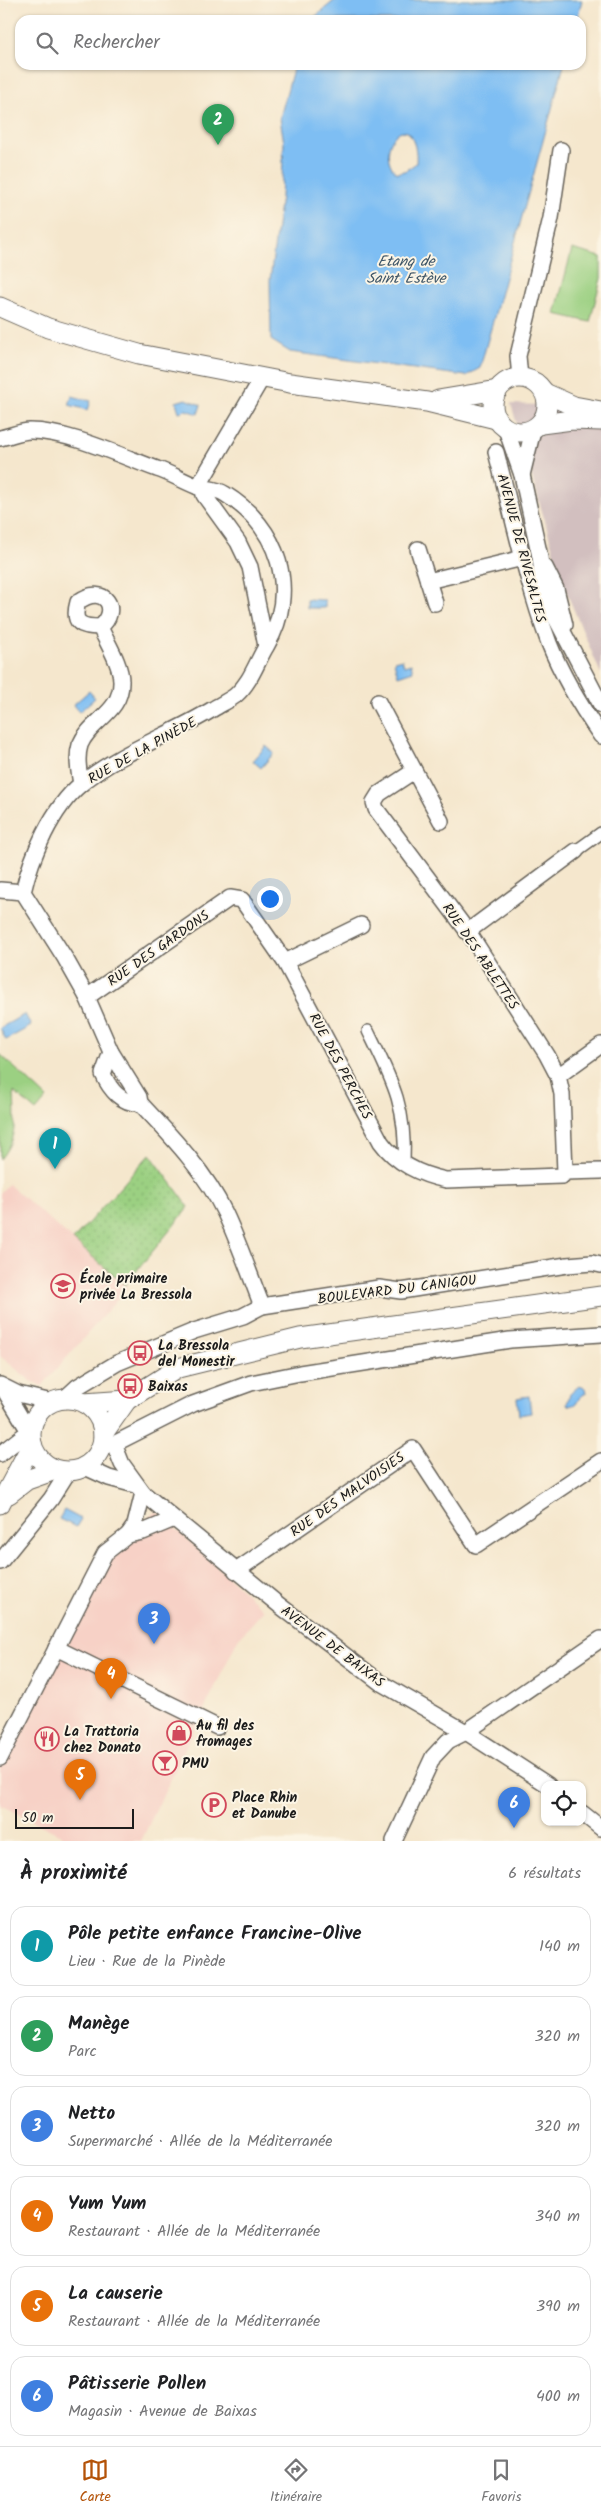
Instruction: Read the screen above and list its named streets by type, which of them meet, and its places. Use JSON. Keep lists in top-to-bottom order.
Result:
{
  "streets": {
    "street": [
      "AVENUE DE RIVESALTES",
      "RUE DE LA PINÈDE",
      "RUE DES GARDONS",
      "RUE DES ABLETTES",
      "RUE DES PERCHES",
      "BOULEVARD DU CANIGOU",
      "RUE DES MALVOISIES",
      "AVENUE DE BAIXAS"
    ]
  },
  "crossings": [
    ["RUE DES GARDONS", "RUE DES PERCHES"],
    ["RUE DES ABLETTES", "RUE DES PERCHES"],
    ["BOULEVARD DU CANIGOU", "AVENUE DE BAIXAS"],
    ["RUE DES MALVOISIES", "AVENUE DE BAIXAS"]
  ],
  "water": ["Etang de Saint Estève"],
  "places": {
    "school or university": ["École primaire privée La Bressola"],
    "bus stop": ["La Bressola del Monestir", "Baixas"],
    "shop": ["Au fil des fromages"],
    "restaurant": ["La Trattoria chez Donato"],
    "bar": ["PMU"],
    "parking": ["Place Rhin et Danube"]
  },
  "scale_bar": "50 m",
  "page": {
    "search": "Rechercher",
    "pins": [
      "2",
      "1",
      "3",
      "4",
      "5",
      "6"
    ],
    "scale": "50 m",
    "heading": ["À proximité", "6 résultats"],
    "list": [
      {
        "mark": "1",
        "name": "Pôle petite enfance Francine-Olive",
        "note": "Lieu · Rue de la Pinède",
        "value": "140 m"
      },
      {
        "mark": "2",
        "name": "Manège",
        "note": "Parc",
        "value": "320 m"
      },
      {
        "mark": "3",
        "name": "Netto",
        "note": "Supermarché · Allée de la Méditerranée",
        "value": "320 m"
      },
      {
        "mark": "4",
        "name": "Yum Yum",
        "note": "Restaurant · Allée de la Méditerranée",
        "value": "340 m"
      },
      {
        "mark": "5",
        "name": "La causerie",
        "note": "Restaurant · Allée de la Méditerranée",
        "value": "390 m"
      },
      {
        "mark": "6",
        "name": "Pâtisserie Pollen",
        "note": "Magasin · Avenue de Baixas",
        "value": "400 m"
      }
    ],
    "nav": ["Carte", "Itinéraire", "Favoris"]
  }
}
